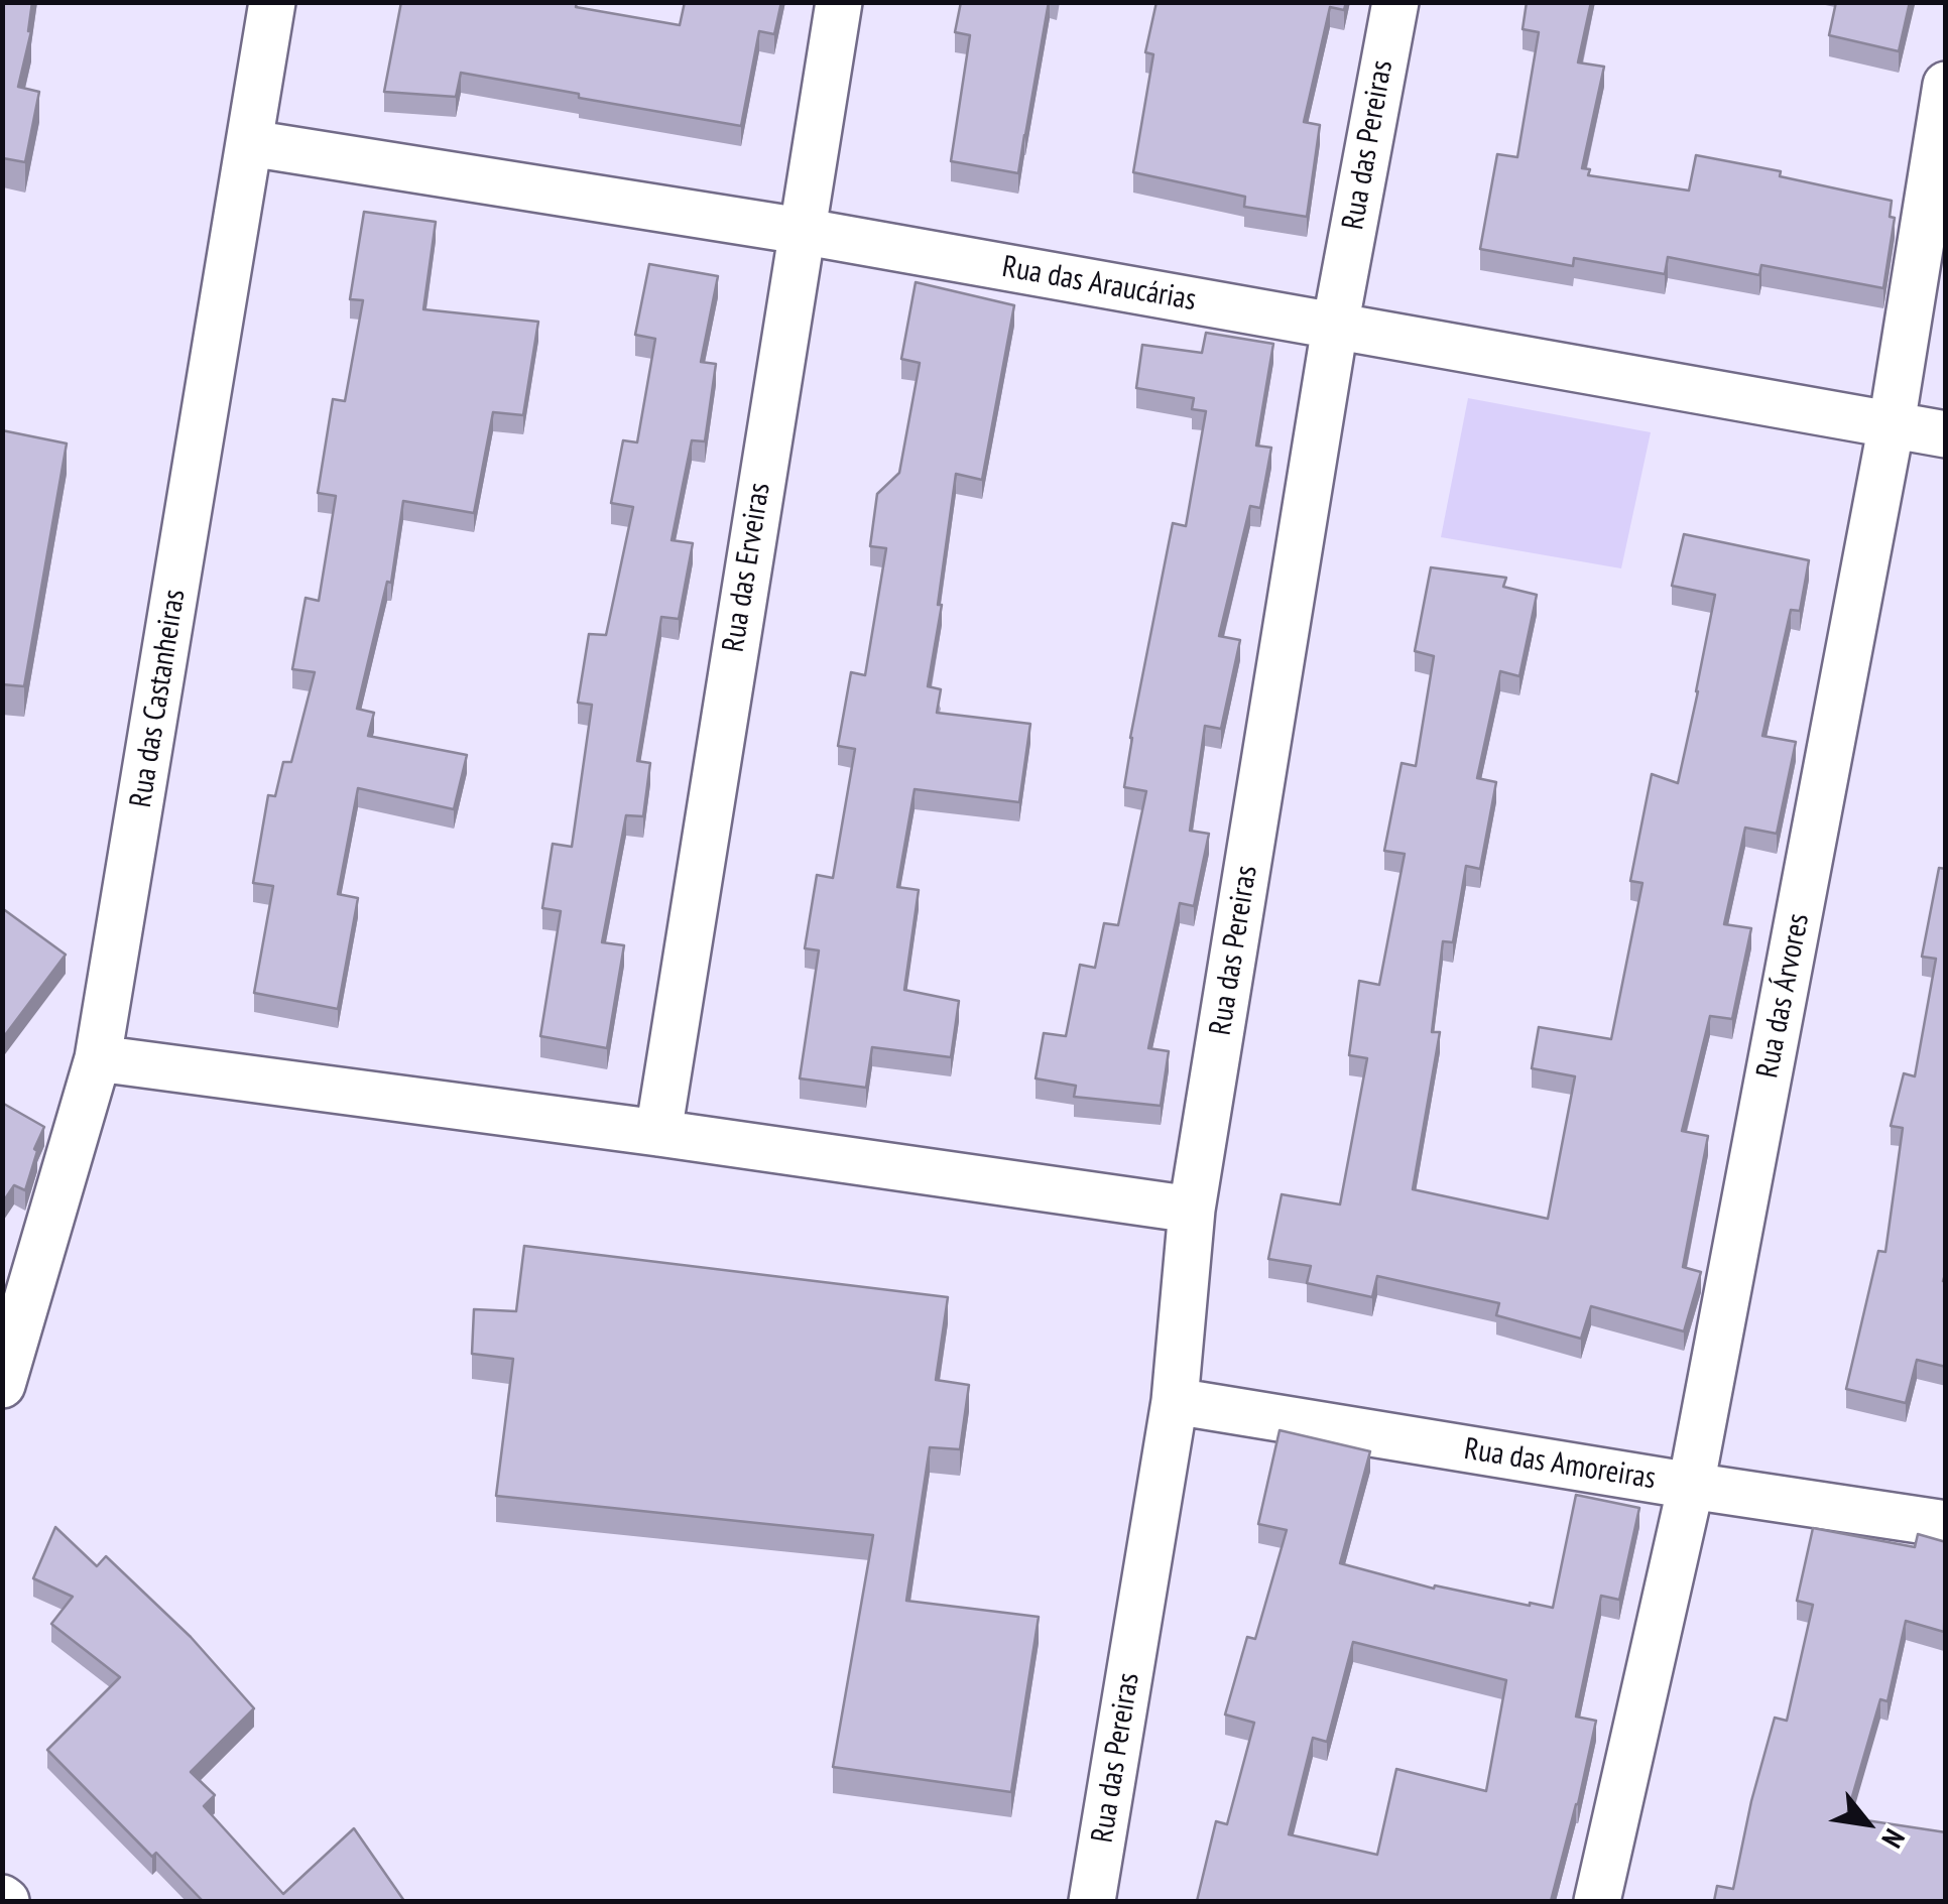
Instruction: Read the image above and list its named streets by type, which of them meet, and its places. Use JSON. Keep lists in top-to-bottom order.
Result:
{
  "streets": {
    "street": [
      "Rua das Pereiras",
      "Rua das Araucárias",
      "Rua das Erveiras",
      "Rua das Castanheiras",
      "Rua das Árvores",
      "Rua das Amoreiras"
    ]
  },
  "crossings": [
    ["Rua das Pereiras", "Rua das Araucárias"],
    ["Rua das Pereiras", "Rua das Amoreiras"],
    ["Rua das Araucárias", "Rua das Erveiras"],
    ["Rua das Araucárias", "Rua das Castanheiras"],
    ["Rua das Araucárias", "Rua das Árvores"],
    ["Rua das Árvores", "Rua das Amoreiras"]
  ],
  "north": "bottom right"
}
